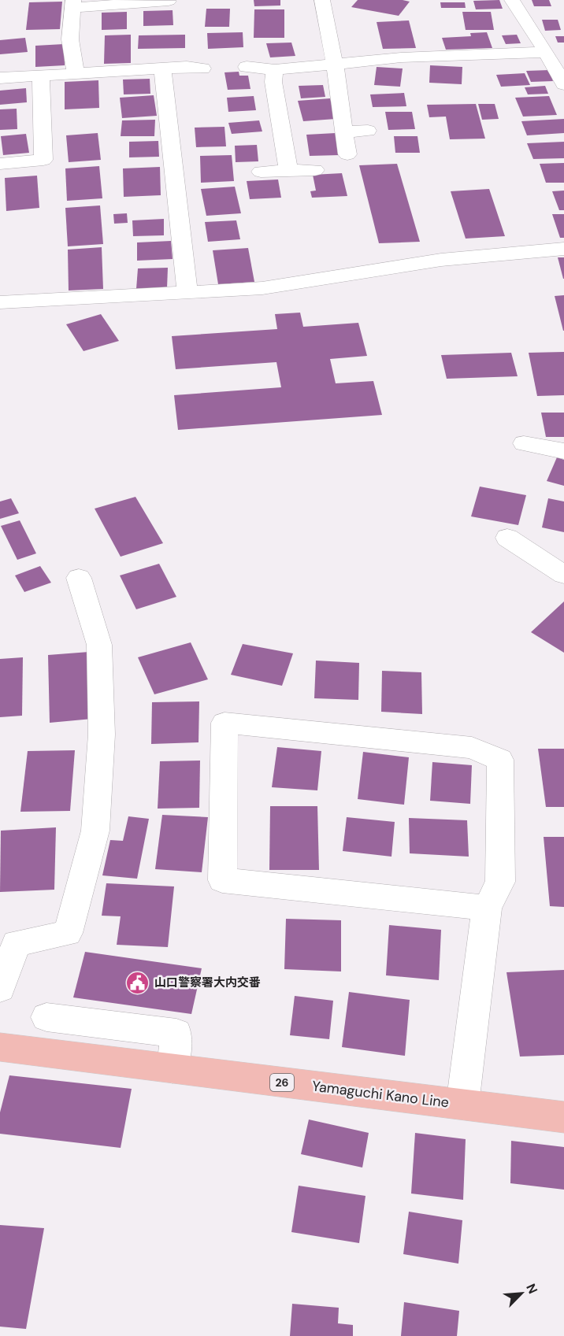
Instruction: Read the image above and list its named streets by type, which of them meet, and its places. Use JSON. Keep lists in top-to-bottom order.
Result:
{
  "streets": {
    "main road": ["26", "Yamaguchi Kano Line"]
  },
  "places": {
    "public building": ["山口警察署大内交番"]
  },
  "north": "top right"
}
